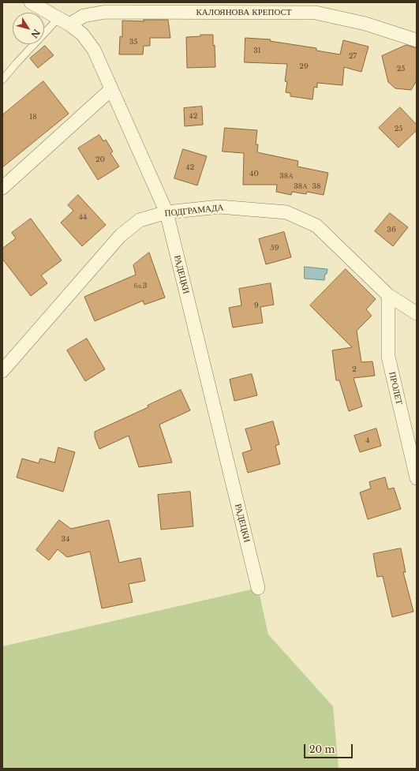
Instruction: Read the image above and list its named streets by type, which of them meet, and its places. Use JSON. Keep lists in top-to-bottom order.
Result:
{
  "streets": {
    "street": [
      "КАЛОЯНОВА КРЕПОСТ",
      "ПОДГРАМАДА",
      "РАДЕЦКИ",
      "ПРОЛЕТ"
    ]
  },
  "crossings": [
    ["КАЛОЯНОВА КРЕПОСТ", "РАДЕЦКИ"],
    ["ПОДГРАМАДА", "РАДЕЦКИ"],
    ["ПОДГРАМАДА", "ПРОЛЕТ"]
  ],
  "house_numbers": [
    "35",
    "31",
    "27",
    "29",
    "25",
    "42",
    "18",
    "25",
    "20",
    "42",
    "40",
    "38А",
    "38А",
    "38",
    "44",
    "36",
    "59",
    "бл.3",
    "9",
    "2",
    "4",
    "34"
  ],
  "scale_bar": "20 m",
  "north": "bottom right"
}
